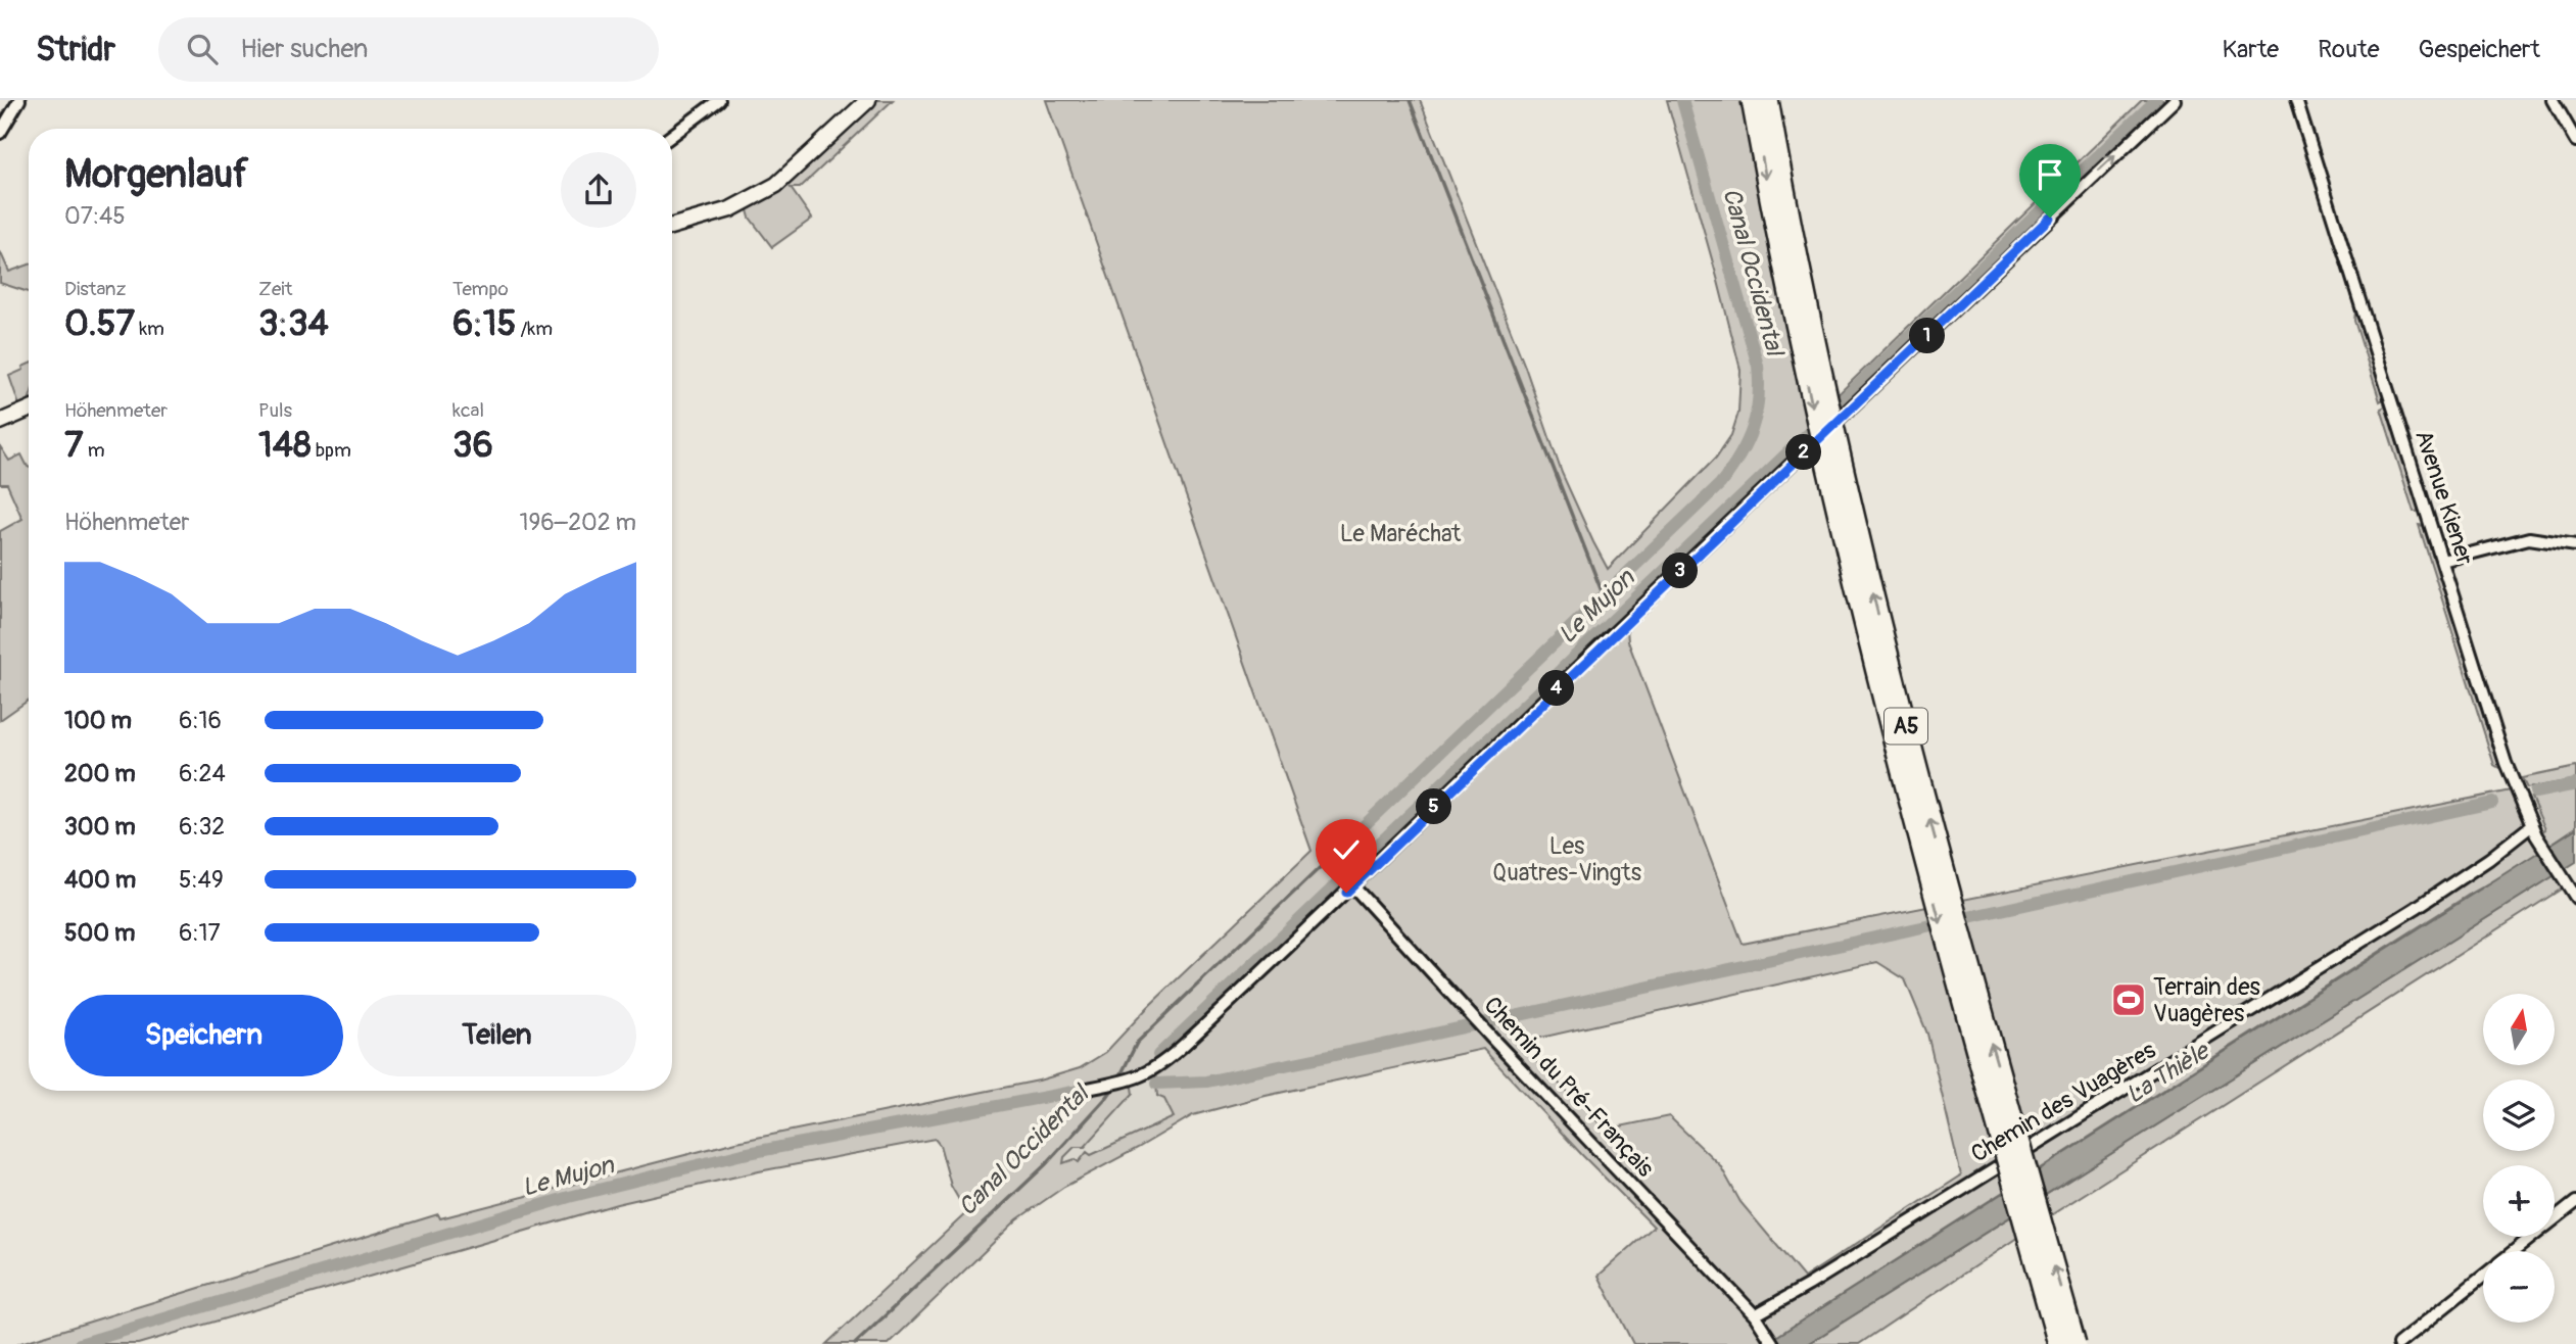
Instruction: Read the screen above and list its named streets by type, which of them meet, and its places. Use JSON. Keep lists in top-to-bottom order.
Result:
{
  "streets": {
    "highway": ["A5"],
    "street": ["Avenue Kiener", "Chemin du Pré-Français", "Chemin des Vuagères"]
  },
  "crossings": [
    ["Avenue Kiener", "Chemin des Vuagères"],
    ["Chemin du Pré-Français", "Chemin des Vuagères"]
  ],
  "water": ["Canal Occidental", "Le Mujon", "La Thièle"],
  "parks": ["Le Maréchat", "Les Quatres-Vingts"],
  "places": {
    "sports": ["Terrain des Vuagères"]
  },
  "north": "top",
  "page": {
    "header": "Stridr",
    "search": "Hier suchen",
    "nav": ["Karte", "Route", "Gespeichert"],
    "heading": ["Morgenlauf", "07:45"],
    "stats": [
      ["Distanz", "0.57 km"],
      ["Zeit", "3:34"],
      ["Tempo", "6:15 /km"],
      ["Höhenmeter", "7 m"],
      ["Puls", "148 bpm"],
      ["kcal", "36"]
    ],
    "pins": [
      "1",
      "2",
      "3",
      "4",
      "5"
    ],
    "chart": ["Höhenmeter", "196–202 m"],
    "list": [
      {
        "name": "100 m",
        "note": "6:16"
      },
      {
        "name": "200 m",
        "note": "6:24"
      },
      {
        "name": "300 m",
        "note": "6:32"
      },
      {
        "name": "400 m",
        "note": "5:49"
      },
      {
        "name": "500 m",
        "note": "6:17"
      }
    ],
    "buttons": ["Speichern", "Teilen"],
    "map_buttons": ["+", "−"]
  }
}
